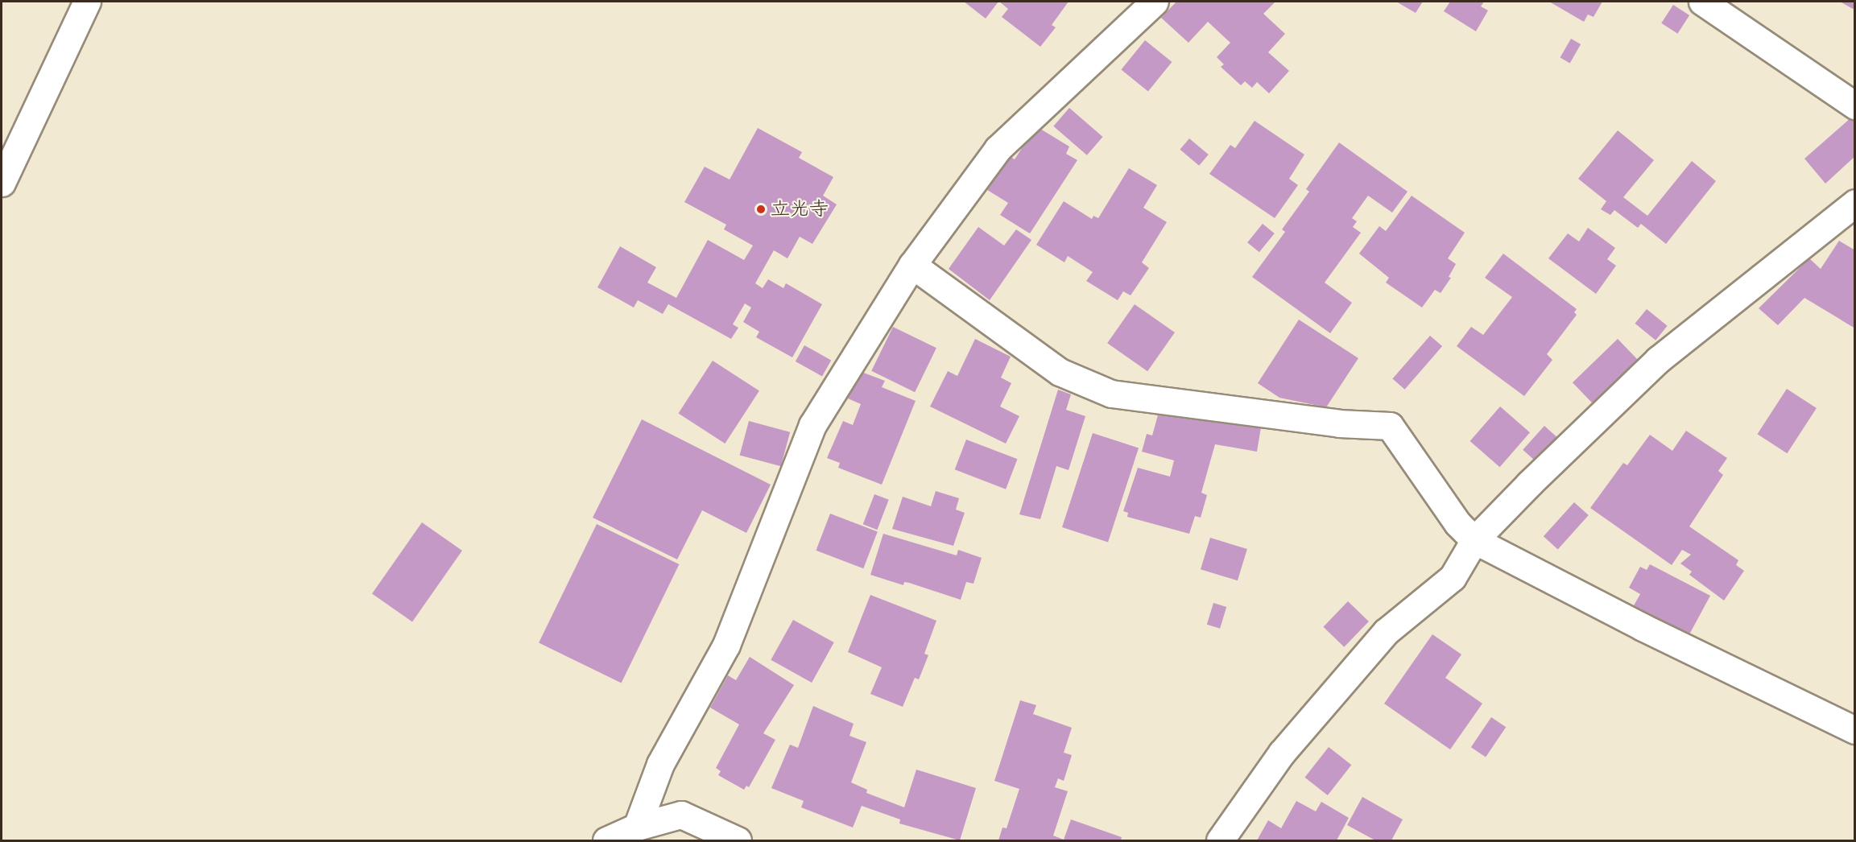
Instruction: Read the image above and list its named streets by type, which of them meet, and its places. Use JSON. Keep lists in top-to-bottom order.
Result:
{
  "places": ["立光寺"]
}
